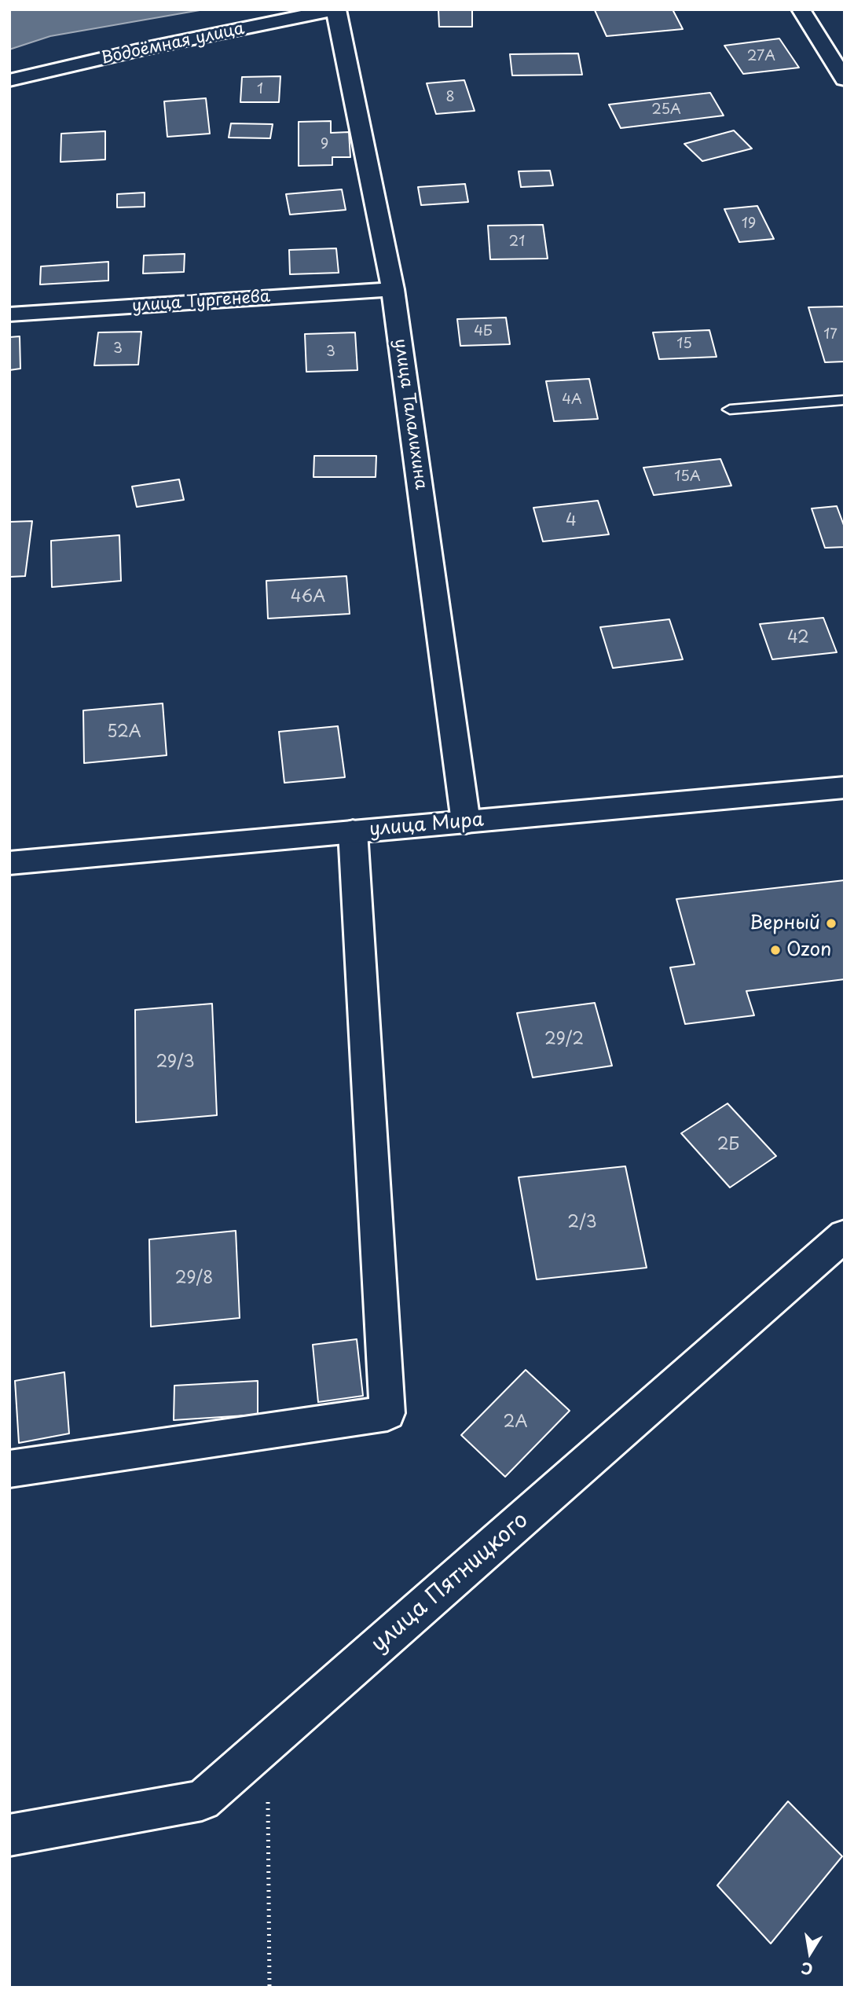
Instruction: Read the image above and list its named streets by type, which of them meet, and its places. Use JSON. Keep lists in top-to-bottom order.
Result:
{
  "streets": {
    "street": [
      "Водоёмная улица",
      "улица Тургенева",
      "улица Талалихина",
      "улица Мира",
      "улица Пятницкого"
    ]
  },
  "crossings": [
    ["Водоёмная улица", "улица Талалихина"],
    ["улица Тургенева", "улица Талалихина"],
    ["улица Талалихина", "улица Мира"]
  ],
  "places": ["Верный", "Ozon"],
  "house_numbers": [
    "27А",
    "1",
    "8",
    "25А",
    "9",
    "19",
    "21",
    "4Б",
    "17",
    "15",
    "3",
    "3",
    "4А",
    "15А",
    "4",
    "46А",
    "42",
    "52А",
    "29/2",
    "29/3",
    "2Б",
    "2/3",
    "29/8",
    "2А"
  ],
  "north": "bottom"
}
